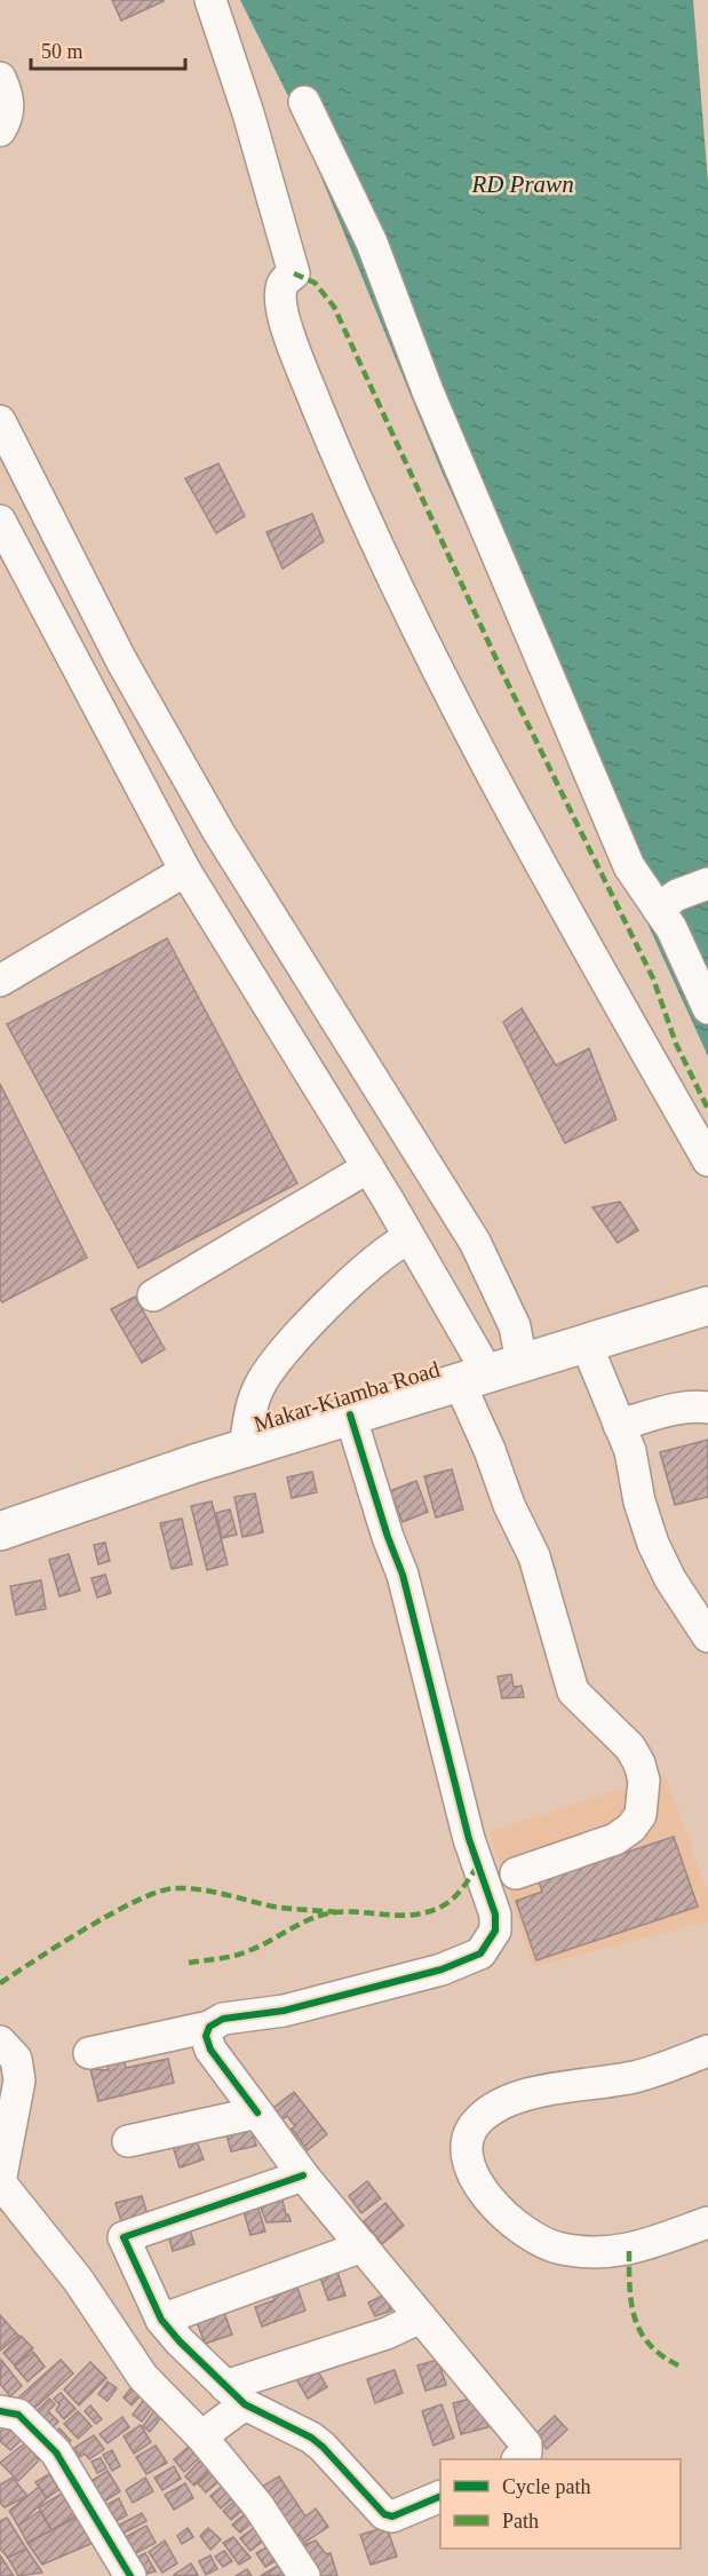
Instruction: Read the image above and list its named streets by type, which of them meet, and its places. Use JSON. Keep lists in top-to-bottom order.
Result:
{
  "streets": {
    "main road": ["Makar-Kiamba Road"]
  },
  "water": ["RD Prawn"],
  "legend": ["Cycle path", "Path"],
  "scale_bar": "50 m"
}
